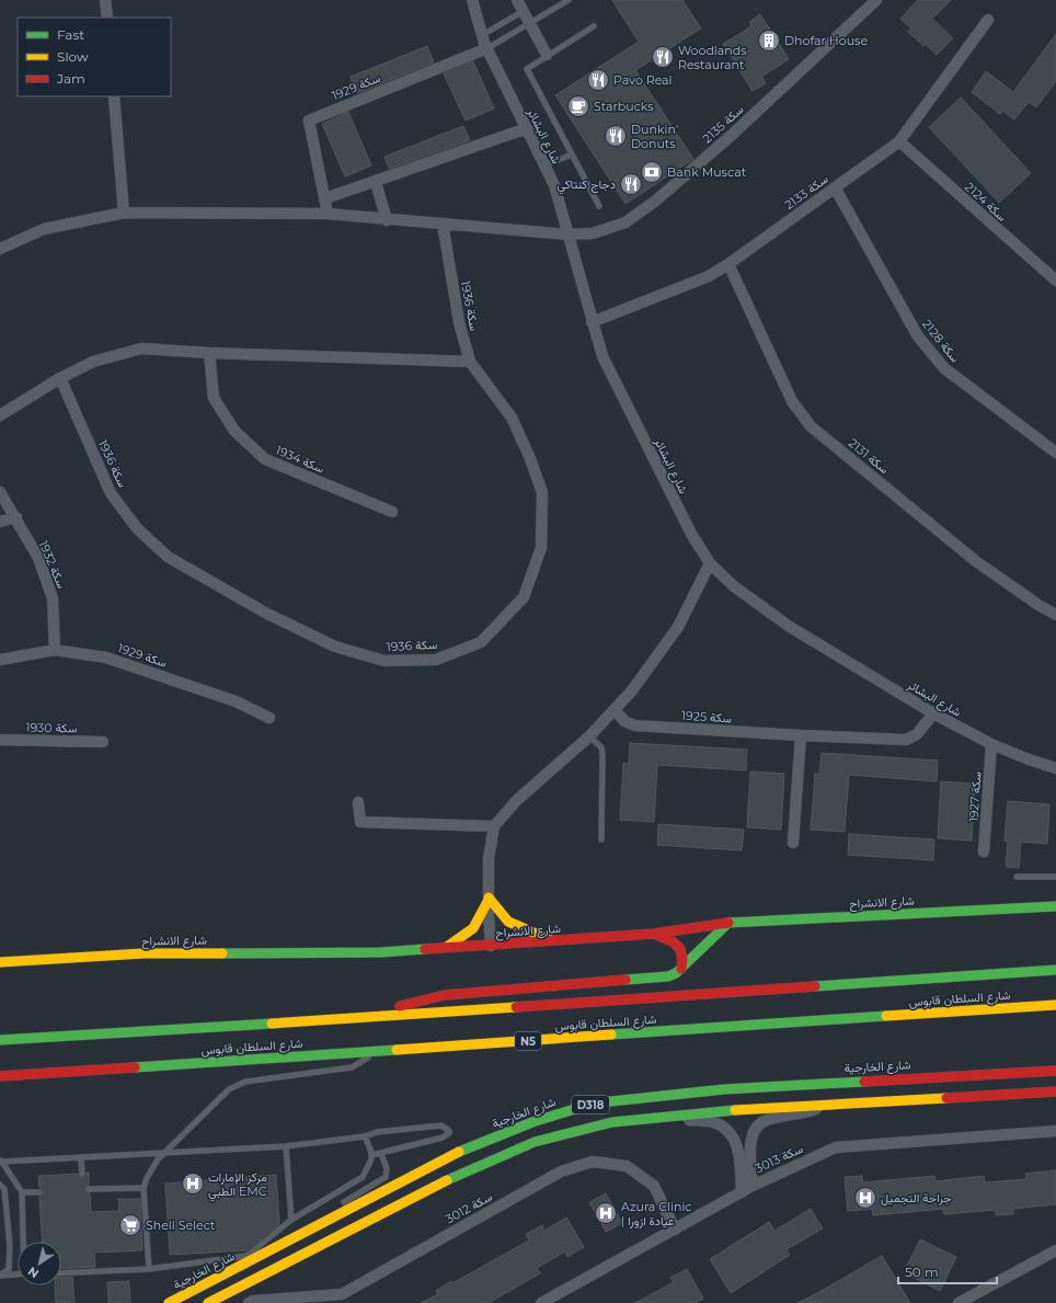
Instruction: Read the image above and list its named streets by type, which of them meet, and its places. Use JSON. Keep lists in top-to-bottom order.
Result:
{
  "streets": {
    "main road": [
      "شارع الانشراح",
      "شارع السلطان قابوس",
      "N5",
      "شارع الخارجية",
      "D318"
    ],
    "street": [
      "سكة 1929",
      "سكة 2135",
      "شارع البشائر",
      "سكة 2133",
      "سكة 2124",
      "سكة 1936",
      "سكة 2128",
      "سكة 2131",
      "سكة 1934",
      "سكة 1932",
      "سكة 1925",
      "سكة 1930",
      "سكة 1927",
      "سكة 3013",
      "سكة 3012"
    ]
  },
  "crossings": [
    ["سكة 1929", "شارع البشائر"],
    ["سكة 1929", "سكة 1932"],
    ["سكة 2135", "شارع البشائر"],
    ["شارع البشائر", "سكة 2133"],
    ["شارع البشائر", "سكة 1925"],
    ["شارع البشائر", "سكة 1927"],
    ["سكة 2133", "سكة 2124"],
    ["سكة 2133", "سكة 2128"],
    ["سكة 2133", "سكة 2131"],
    ["سكة 3013", "سكة 3012"]
  ],
  "places": {
    "building": ["Dhofar House"],
    "restaurant": [
      "Woodlands Restaurant",
      "Pavo Real",
      "Dunkin' Donuts",
      "دجاج كنتاكي"
    ],
    "cafe": ["Starbucks"],
    "bank": ["Bank Muscat"],
    "hospital": ["مركز الإمارات الطبي EMC", "جراحة التجميل", "Azura Clinic | عيادة ازورا"],
    "supermarket": ["Shell Select"]
  },
  "legend": ["Fast", "Slow", "Jam"],
  "scale_bar": "50 m",
  "north": "bottom left"
}
